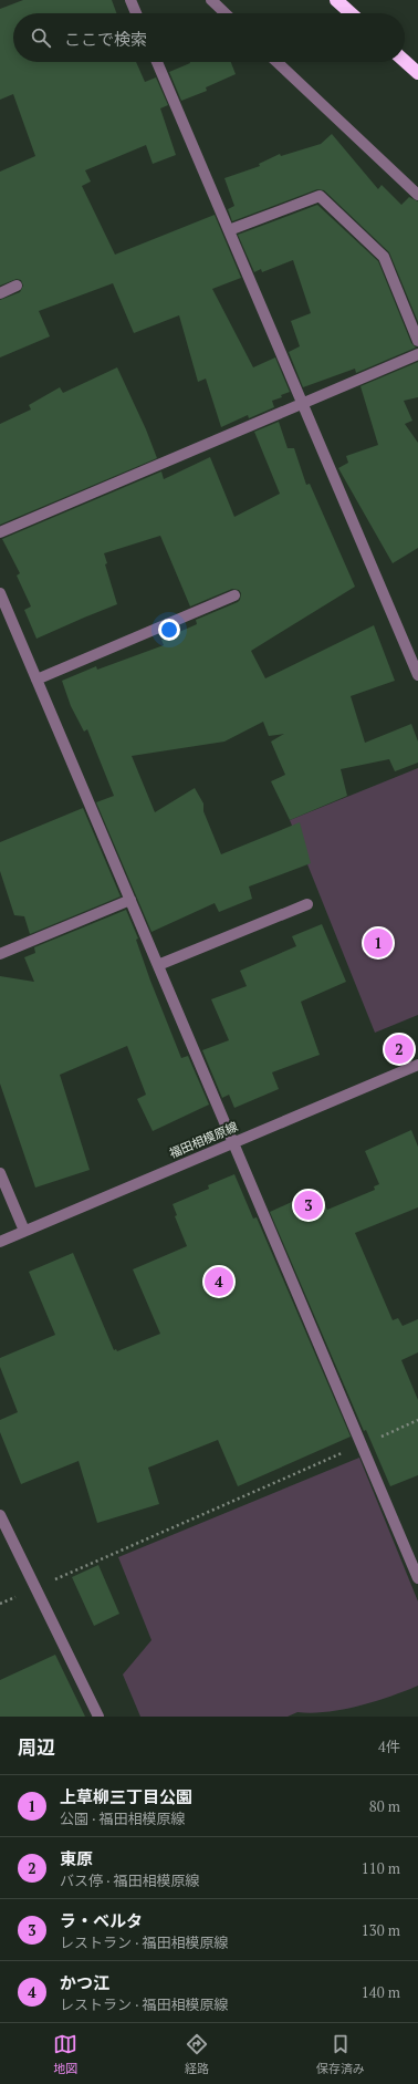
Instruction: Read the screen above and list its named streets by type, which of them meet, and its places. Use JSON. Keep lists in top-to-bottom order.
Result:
{
  "streets": {
    "street": ["福田相模原線"]
  },
  "page": {
    "search": "ここで検索",
    "pins": [
      "1",
      "2",
      "3",
      "4"
    ],
    "heading": ["周辺", "4件"],
    "list": [
      {
        "mark": "1",
        "name": "上草柳三丁目公園",
        "note": "公園 · 福田相模原線",
        "value": "80 m"
      },
      {
        "mark": "2",
        "name": "東原",
        "note": "バス停 · 福田相模原線",
        "value": "110 m"
      },
      {
        "mark": "3",
        "name": "ラ・ベルタ",
        "note": "レストラン · 福田相模原線",
        "value": "130 m"
      },
      {
        "mark": "4",
        "name": "かつ江",
        "note": "レストラン · 福田相模原線",
        "value": "140 m"
      }
    ],
    "nav": ["地図", "経路", "保存済み"]
  }
}
